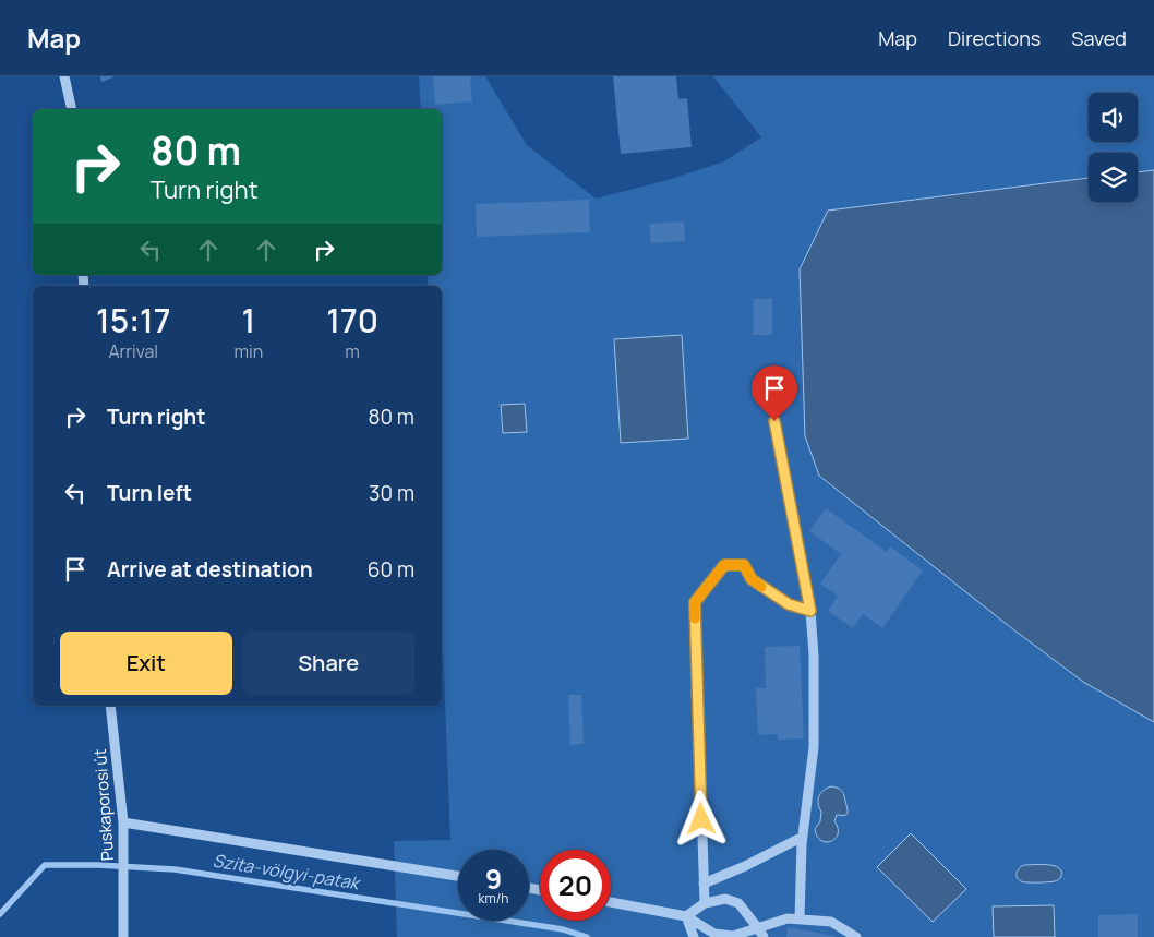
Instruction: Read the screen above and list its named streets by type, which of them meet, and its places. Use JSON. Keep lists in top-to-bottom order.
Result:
{
  "streets": {
    "street": ["Puskaporosi út"]
  },
  "water": ["Szita-völgyi-patak"],
  "page": {
    "header": "Map",
    "nav": ["Map", "Directions", "Saved"],
    "turn": ["80 m", "Turn right"],
    "eta": [
      "15:17",
      "Arrival",
      "1",
      "min",
      "170",
      "m"
    ],
    "list": [
      {
        "name": "Turn right",
        "value": "80 m"
      },
      {
        "name": "Turn left",
        "value": "30 m"
      },
      {
        "name": "Arrive at destination",
        "value": "60 m"
      }
    ],
    "buttons": ["Exit", "Share"],
    "speed": "9 km/h",
    "limit": "20"
  }
}
